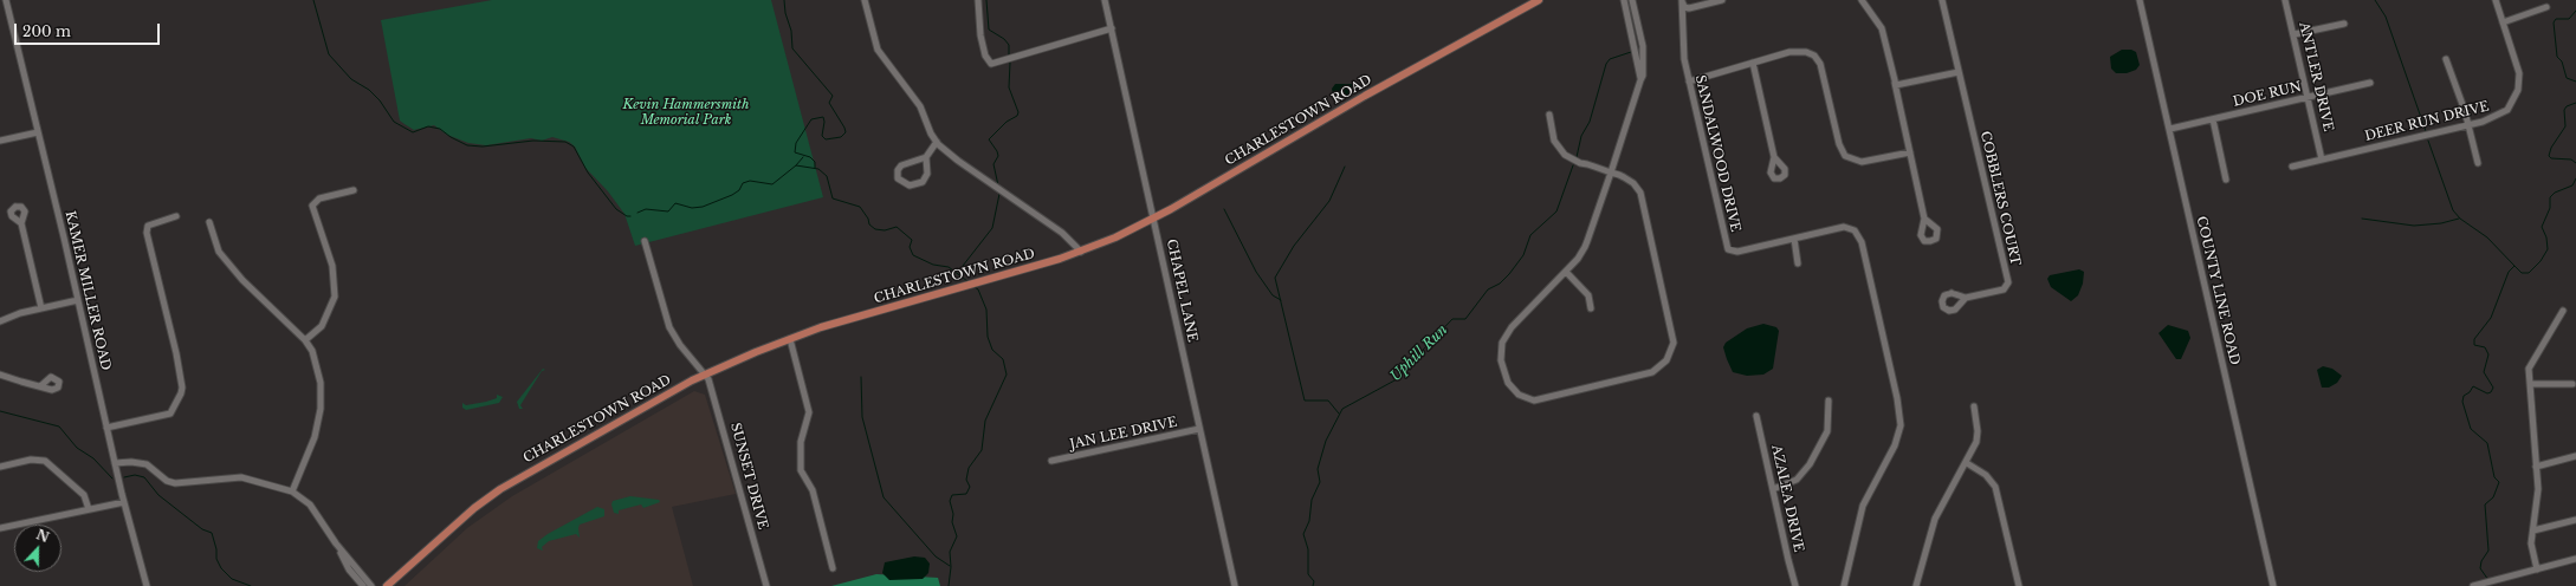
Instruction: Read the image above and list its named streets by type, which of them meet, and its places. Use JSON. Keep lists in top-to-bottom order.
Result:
{
  "streets": {
    "main road": ["CHARLESTOWN ROAD"],
    "street": [
      "ANTLER DRIVE",
      "DOE RUN",
      "DEER RUN DRIVE",
      "SANDALWOOD DRIVE",
      "COBBLERS COURT",
      "KAMER MILLER ROAD",
      "CHAPEL LANE",
      "COUNTY LINE ROAD",
      "JAN LEE DRIVE",
      "SUNSET DRIVE",
      "AZALEA DRIVE"
    ]
  },
  "crossings": [
    ["ANTLER DRIVE", "DOE RUN"],
    ["ANTLER DRIVE", "DEER RUN DRIVE"],
    ["DOE RUN", "COUNTY LINE ROAD"],
    ["CHARLESTOWN ROAD", "CHAPEL LANE"],
    ["CHARLESTOWN ROAD", "SUNSET DRIVE"],
    ["CHAPEL LANE", "JAN LEE DRIVE"]
  ],
  "water": ["Uphill Run"],
  "parks": ["Kevin Hammersmith Memorial Park"],
  "scale_bar": "200 m",
  "north": "top"
}
